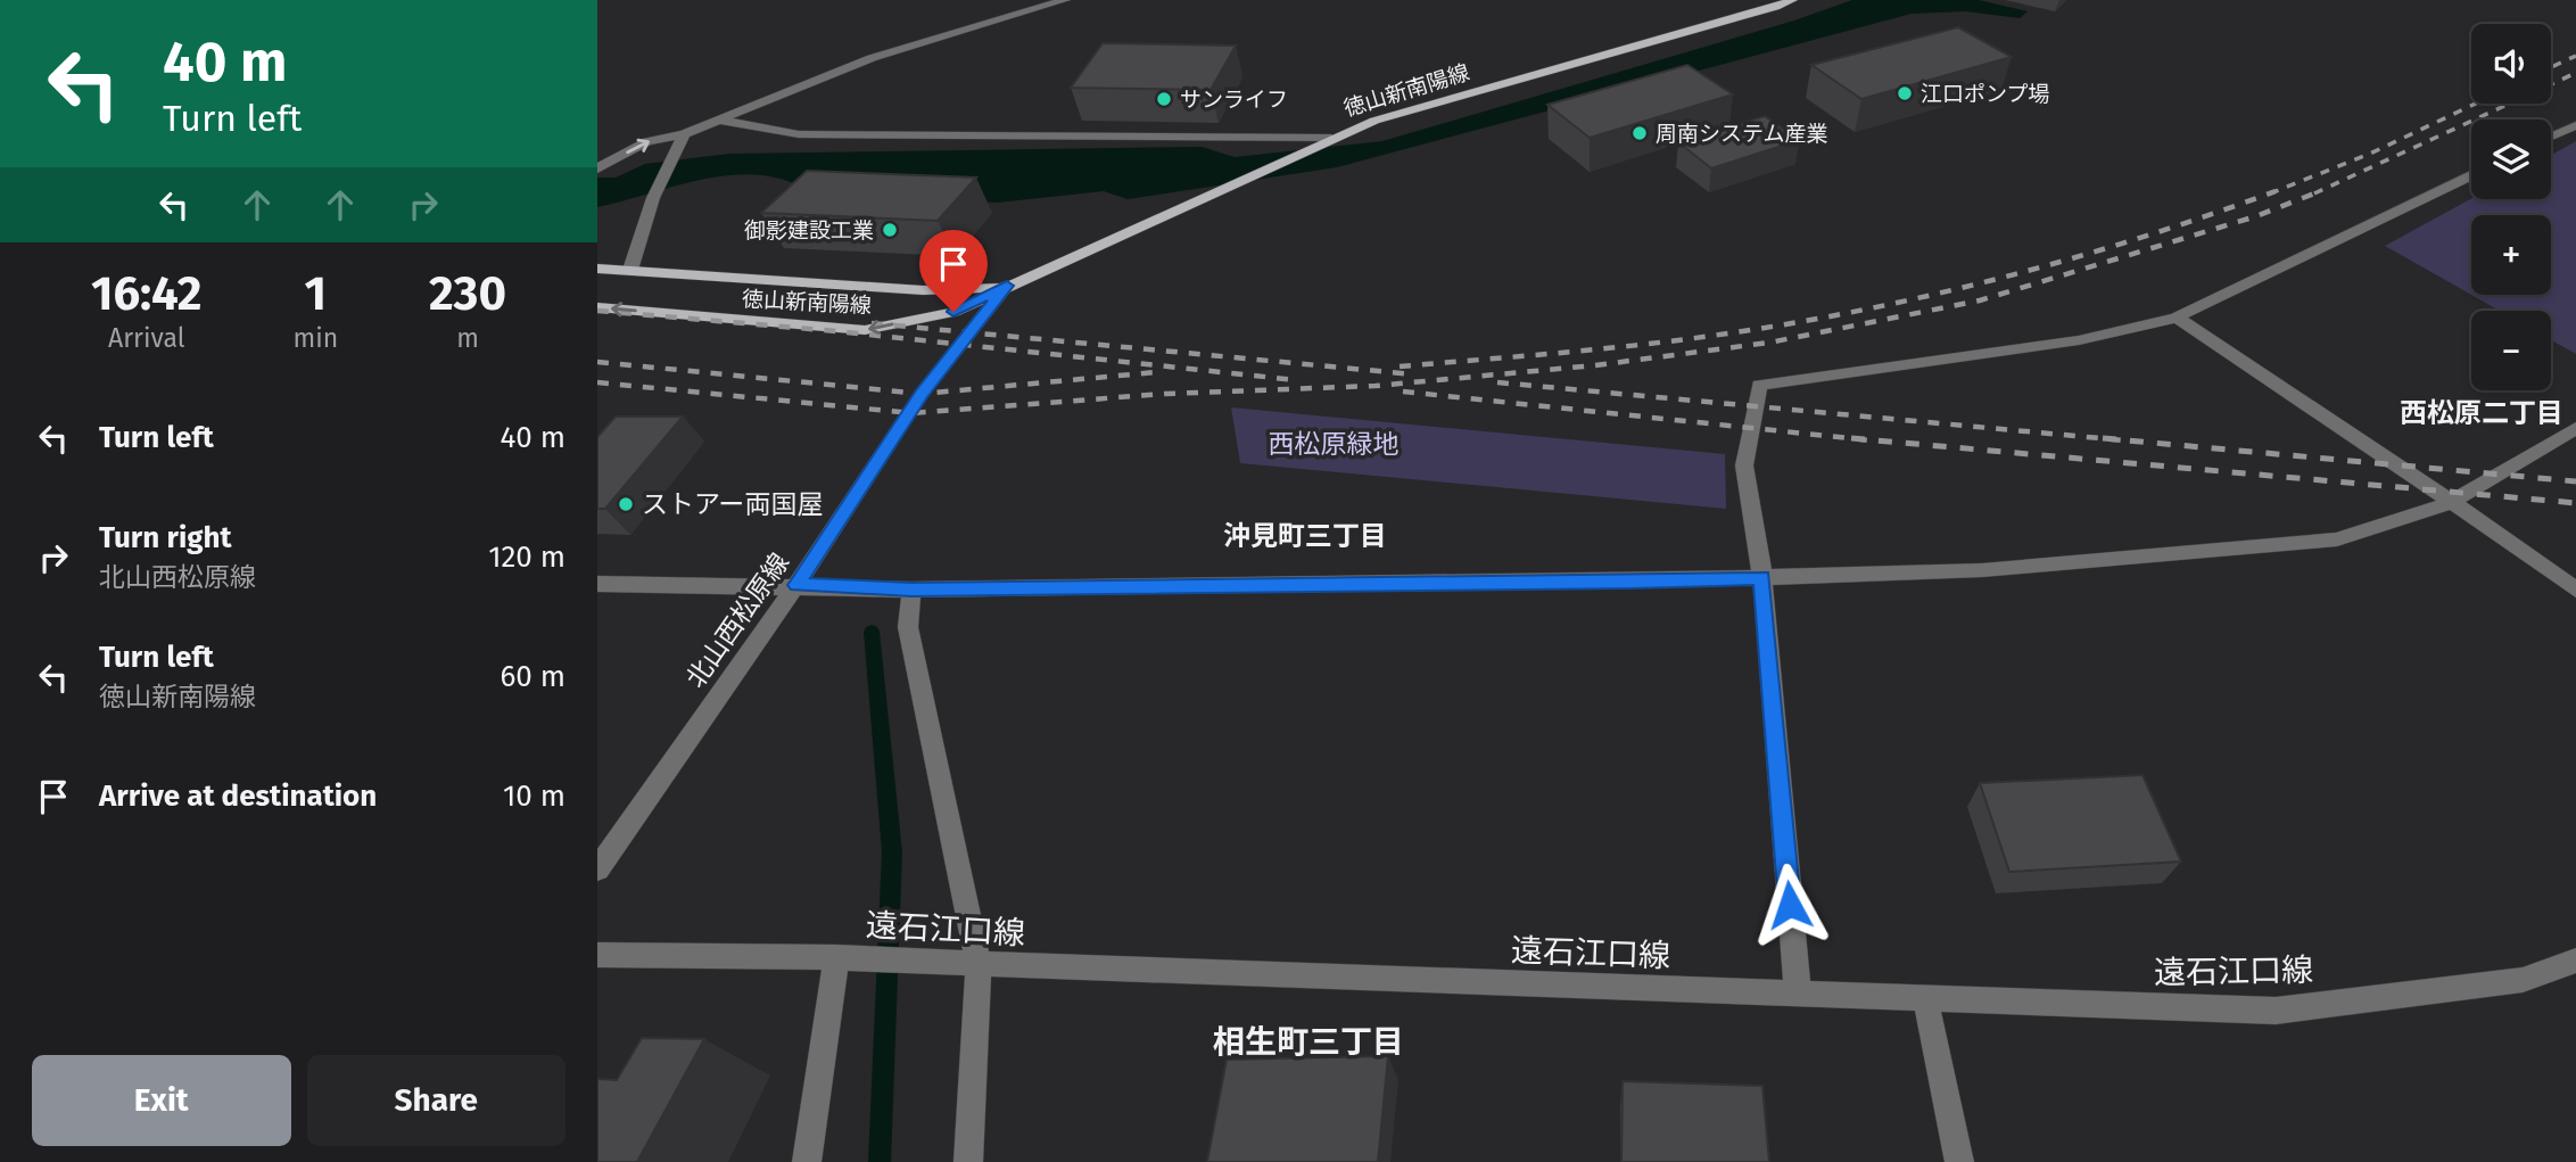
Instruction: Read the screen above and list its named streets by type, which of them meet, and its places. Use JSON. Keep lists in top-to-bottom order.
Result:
{
  "streets": {
    "main road": ["徳山新南陽線"],
    "street": ["北山西松原線", "遠石江口線"]
  },
  "crossings": [
    ["徳山新南陽線", "北山西松原線"]
  ],
  "districts": ["西松原二丁目", "沖見町三丁目", "相生町三丁目"],
  "parks": ["西松原緑地"],
  "places": [
    "江口ポンプ場",
    "サンライフ",
    "周南システム産業",
    "御影建設工業",
    "ストアー両国屋"
  ],
  "page": {
    "turn": ["40 m", "Turn left"],
    "map_buttons": ["+", "−"],
    "eta": [
      "16:42",
      "Arrival",
      "1",
      "min",
      "230",
      "m"
    ],
    "list": [
      {
        "name": "Turn left",
        "value": "40 m"
      },
      {
        "name": "Turn right",
        "note": "北山西松原線",
        "value": "120 m"
      },
      {
        "name": "Turn left",
        "note": "徳山新南陽線",
        "value": "60 m"
      },
      {
        "name": "Arrive at destination",
        "value": "10 m"
      }
    ],
    "buttons": ["Exit", "Share"]
  }
}
